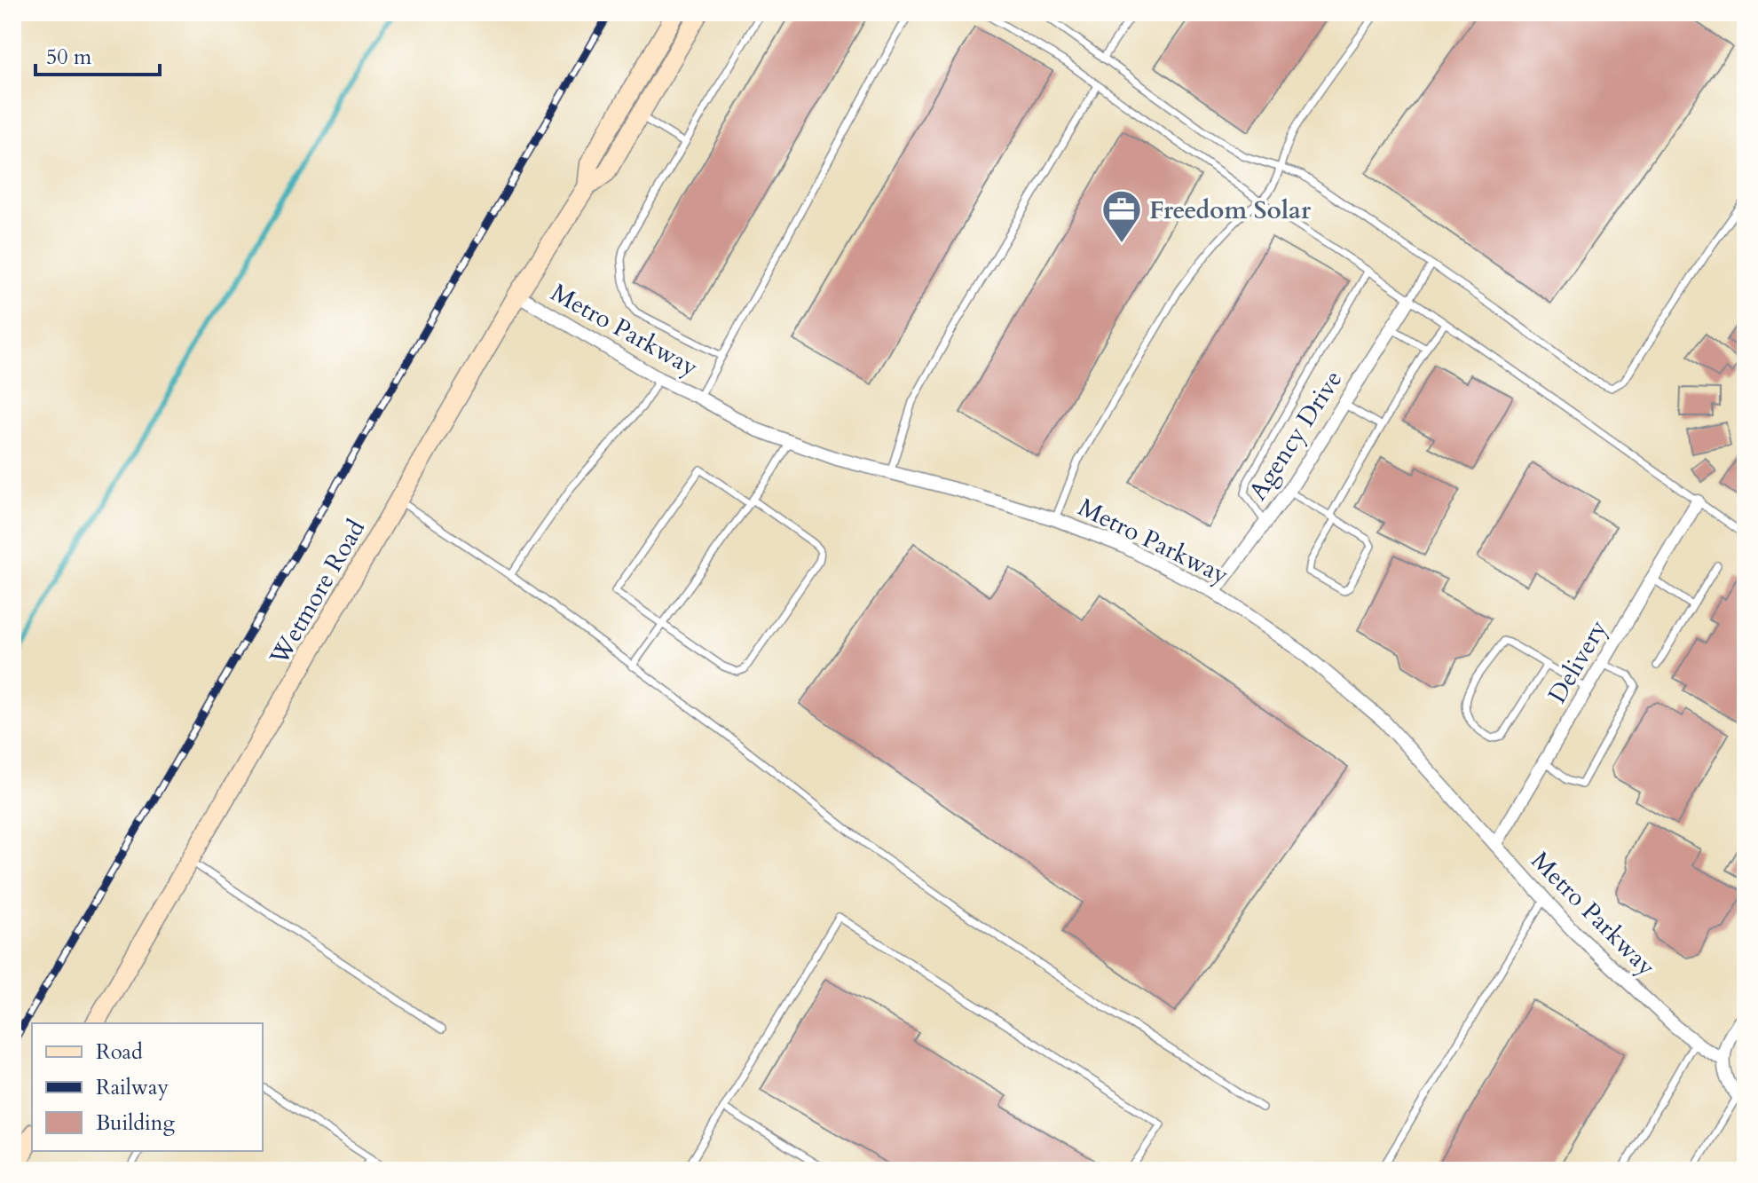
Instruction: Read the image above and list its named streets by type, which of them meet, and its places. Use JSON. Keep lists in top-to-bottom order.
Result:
{
  "streets": {
    "main road": ["Wetmore Road"],
    "street": ["Metro Parkway", "Agency Drive", "Delivery"]
  },
  "crossings": [
    ["Metro Parkway", "Agency Drive"],
    ["Metro Parkway", "Wetmore Road"],
    ["Metro Parkway", "Delivery"]
  ],
  "places": {
    "office": ["Freedom Solar"]
  },
  "legend": ["Road", "Railway", "Building"],
  "scale_bar": "50 m"
}
